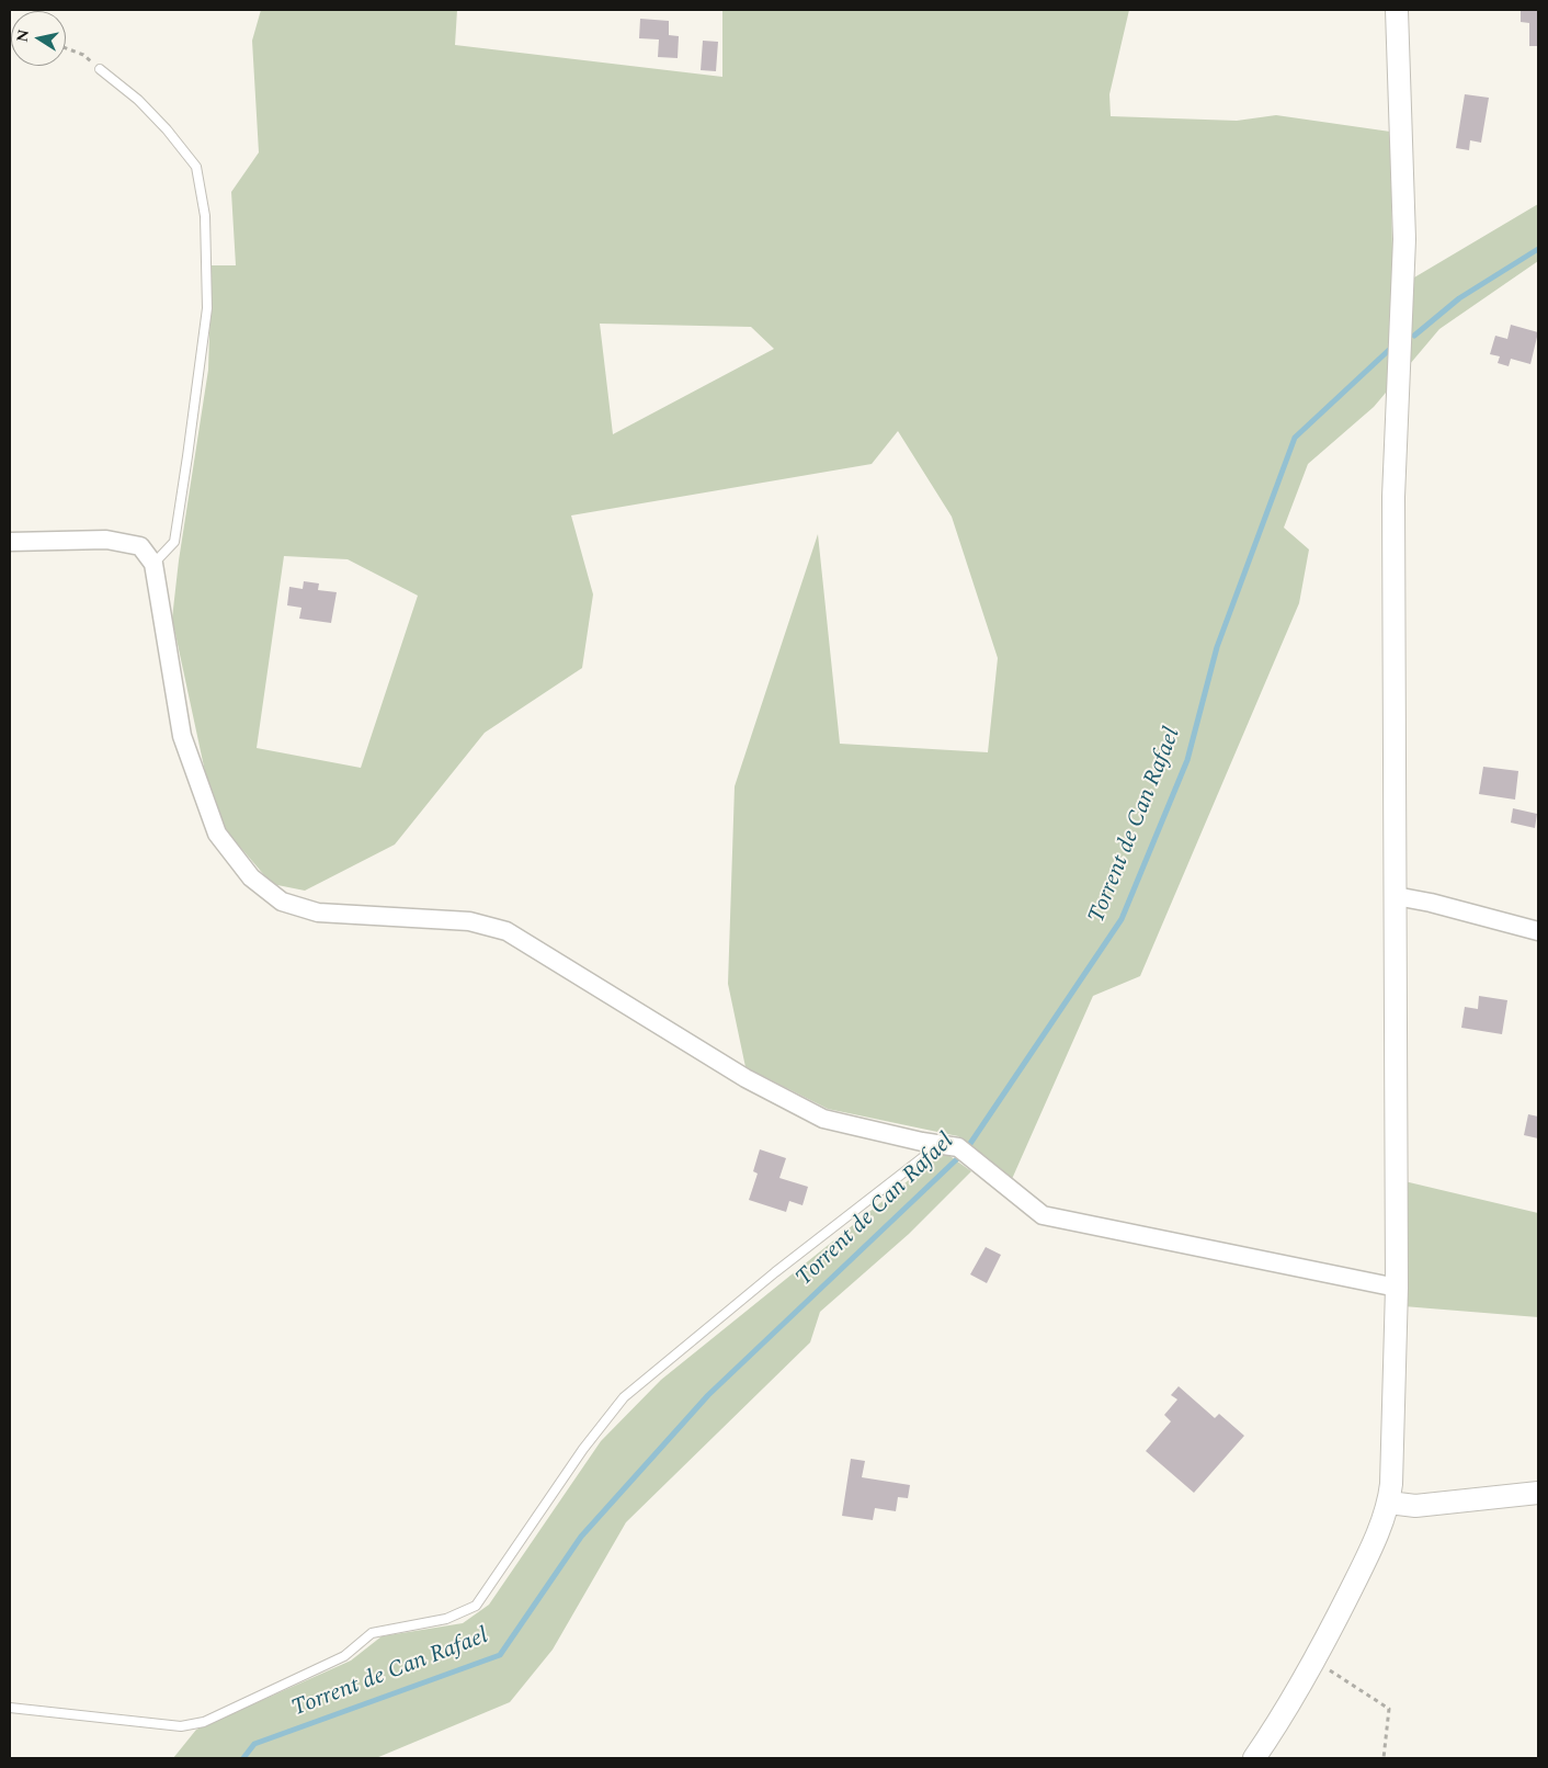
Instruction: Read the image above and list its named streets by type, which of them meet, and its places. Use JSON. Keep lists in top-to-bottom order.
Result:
{
  "water": ["Torrent de Can Rafael"],
  "north": "left"
}
